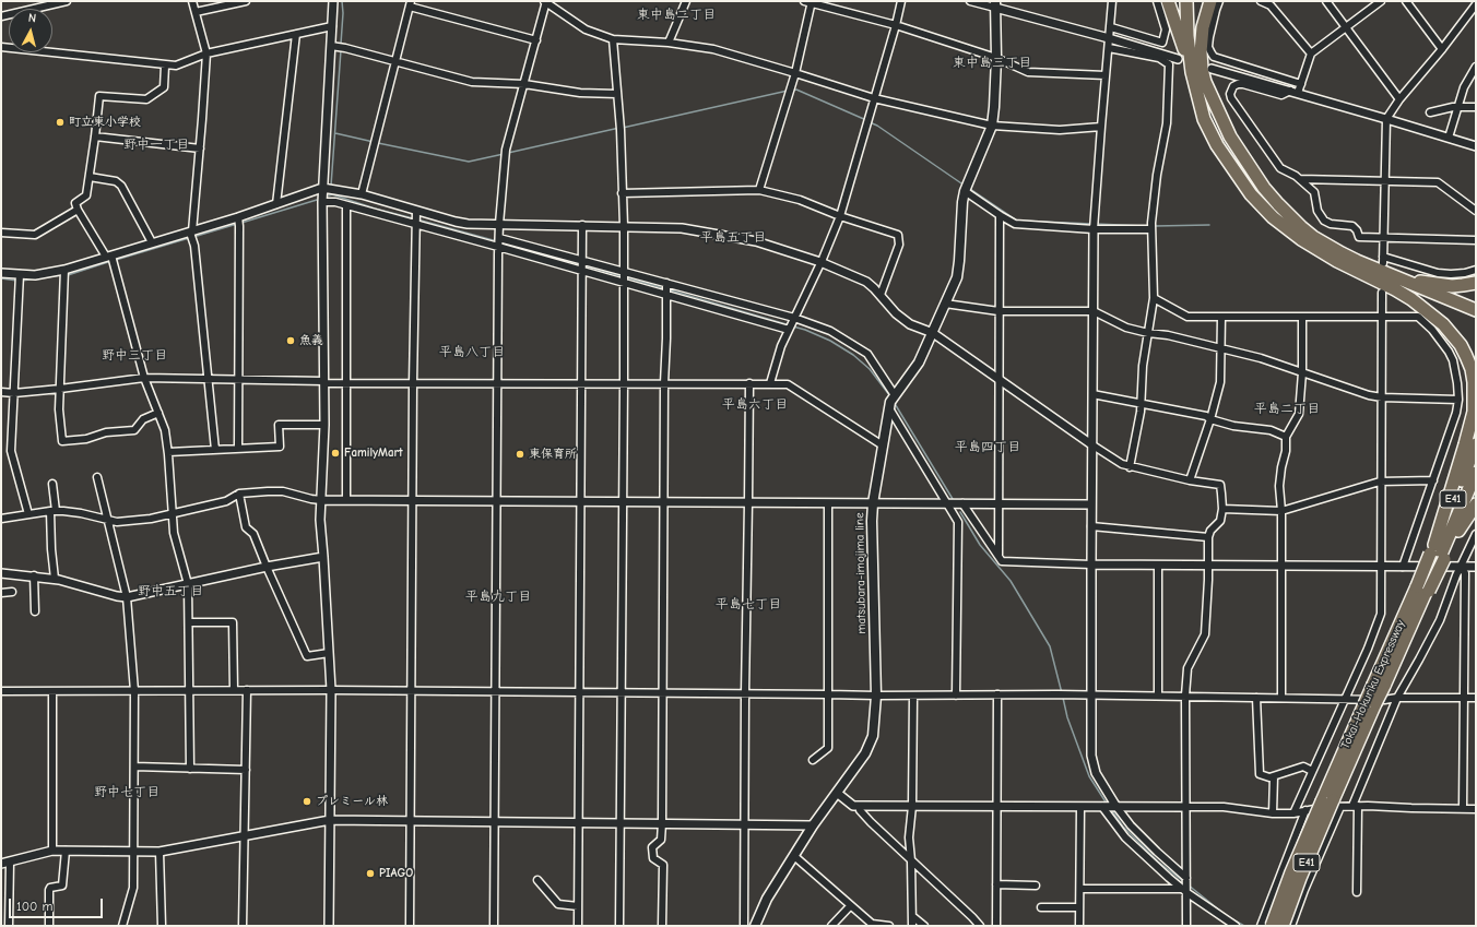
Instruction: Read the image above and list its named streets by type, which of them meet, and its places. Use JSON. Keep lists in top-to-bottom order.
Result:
{
  "streets": {
    "highway": ["E41", "Tokai-Hokuriku Expressway"],
    "main road": ["matsubara-imojima line"]
  },
  "districts": [
    "東中島二丁目",
    "東中島三丁目",
    "野中一丁目",
    "平島五丁目",
    "平島八丁目",
    "野中三丁目",
    "平島六丁目",
    "平島二丁目",
    "平島四丁目",
    "野中五丁目",
    "平島九丁目",
    "平島七丁目",
    "野中七丁目"
  ],
  "places": [
    "町立東小学校",
    "魚義",
    "FamilyMart",
    "東保育所",
    "プレミール林",
    "PIAGO"
  ],
  "scale_bar": "100 m",
  "north": "top"
}
